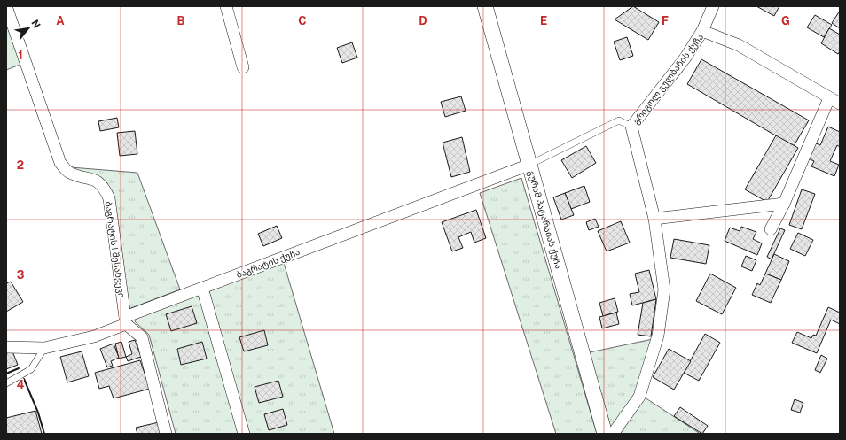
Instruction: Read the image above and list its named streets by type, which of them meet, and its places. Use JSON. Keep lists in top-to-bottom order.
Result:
{
  "streets": {
    "street": [
      "გრიგოლ გულბანის ქუჩა",
      "გურამ პატარაიას ქუჩა",
      "ბაგრატის I შესახვევი",
      "ბაგრატის ქუჩა"
    ]
  },
  "crossings": [
    ["გურამ პატარაიას ქუჩა", "ბაგრატის ქუჩა"],
    ["ბაგრატის I შესახვევი", "ბაგრატის ქუჩა"]
  ],
  "north": "top right",
  "grid": {
    "columns": [
      "A",
      "B",
      "C",
      "D",
      "E",
      "F",
      "G"
    ],
    "rows": [
      "1",
      "2",
      "3",
      "4"
    ]
  }
}
